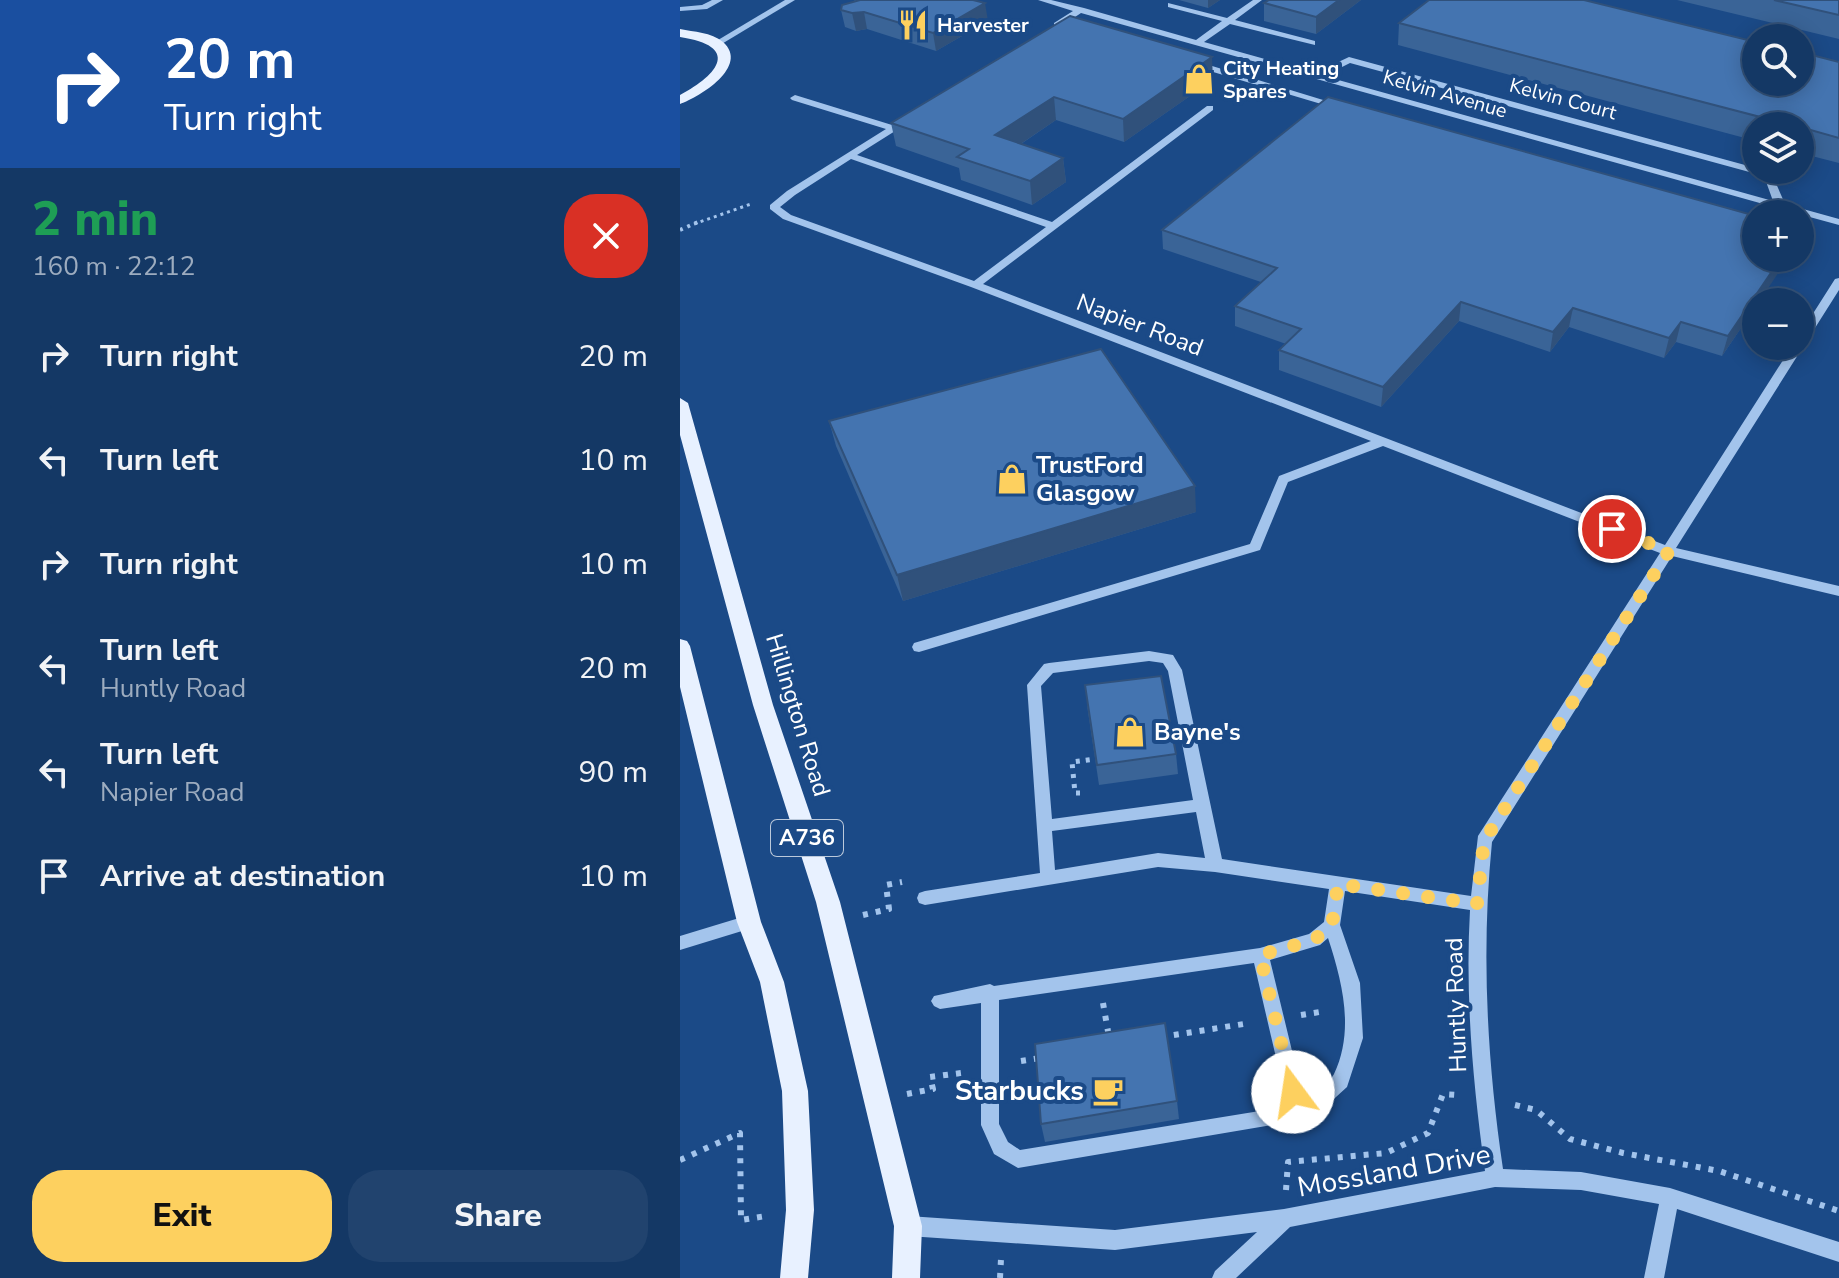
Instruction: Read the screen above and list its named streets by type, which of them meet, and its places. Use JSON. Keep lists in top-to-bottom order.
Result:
{
  "streets": {
    "main road": ["Hillington Road", "A736"],
    "street": [
      "Kelvin Avenue",
      "Kelvin Court",
      "Napier Road",
      "Huntly Road",
      "Mossland Drive"
    ]
  },
  "crossings": [
    ["Kelvin Avenue", "Kelvin Court"],
    ["Napier Road", "Huntly Road"],
    ["Hillington Road", "Mossland Drive"],
    ["Huntly Road", "Mossland Drive"]
  ],
  "places": {
    "restaurant": ["Harvester"],
    "shop": ["City Heating Spares", "TrustFord Glasgow", "Bayne's"],
    "cafe": ["Starbucks"]
  },
  "page": {
    "turn": ["20 m", "Turn right"],
    "map_buttons": ["+", "−"],
    "heading": ["2 min", "160 m · 22:12"],
    "list": [
      {
        "name": "Turn right",
        "value": "20 m"
      },
      {
        "name": "Turn left",
        "value": "10 m"
      },
      {
        "name": "Turn right",
        "value": "10 m"
      },
      {
        "name": "Turn left",
        "note": "Huntly Road",
        "value": "20 m"
      },
      {
        "name": "Turn left",
        "note": "Napier Road",
        "value": "90 m"
      },
      {
        "name": "Arrive at destination",
        "value": "10 m"
      }
    ],
    "buttons": ["Exit", "Share"]
  }
}
